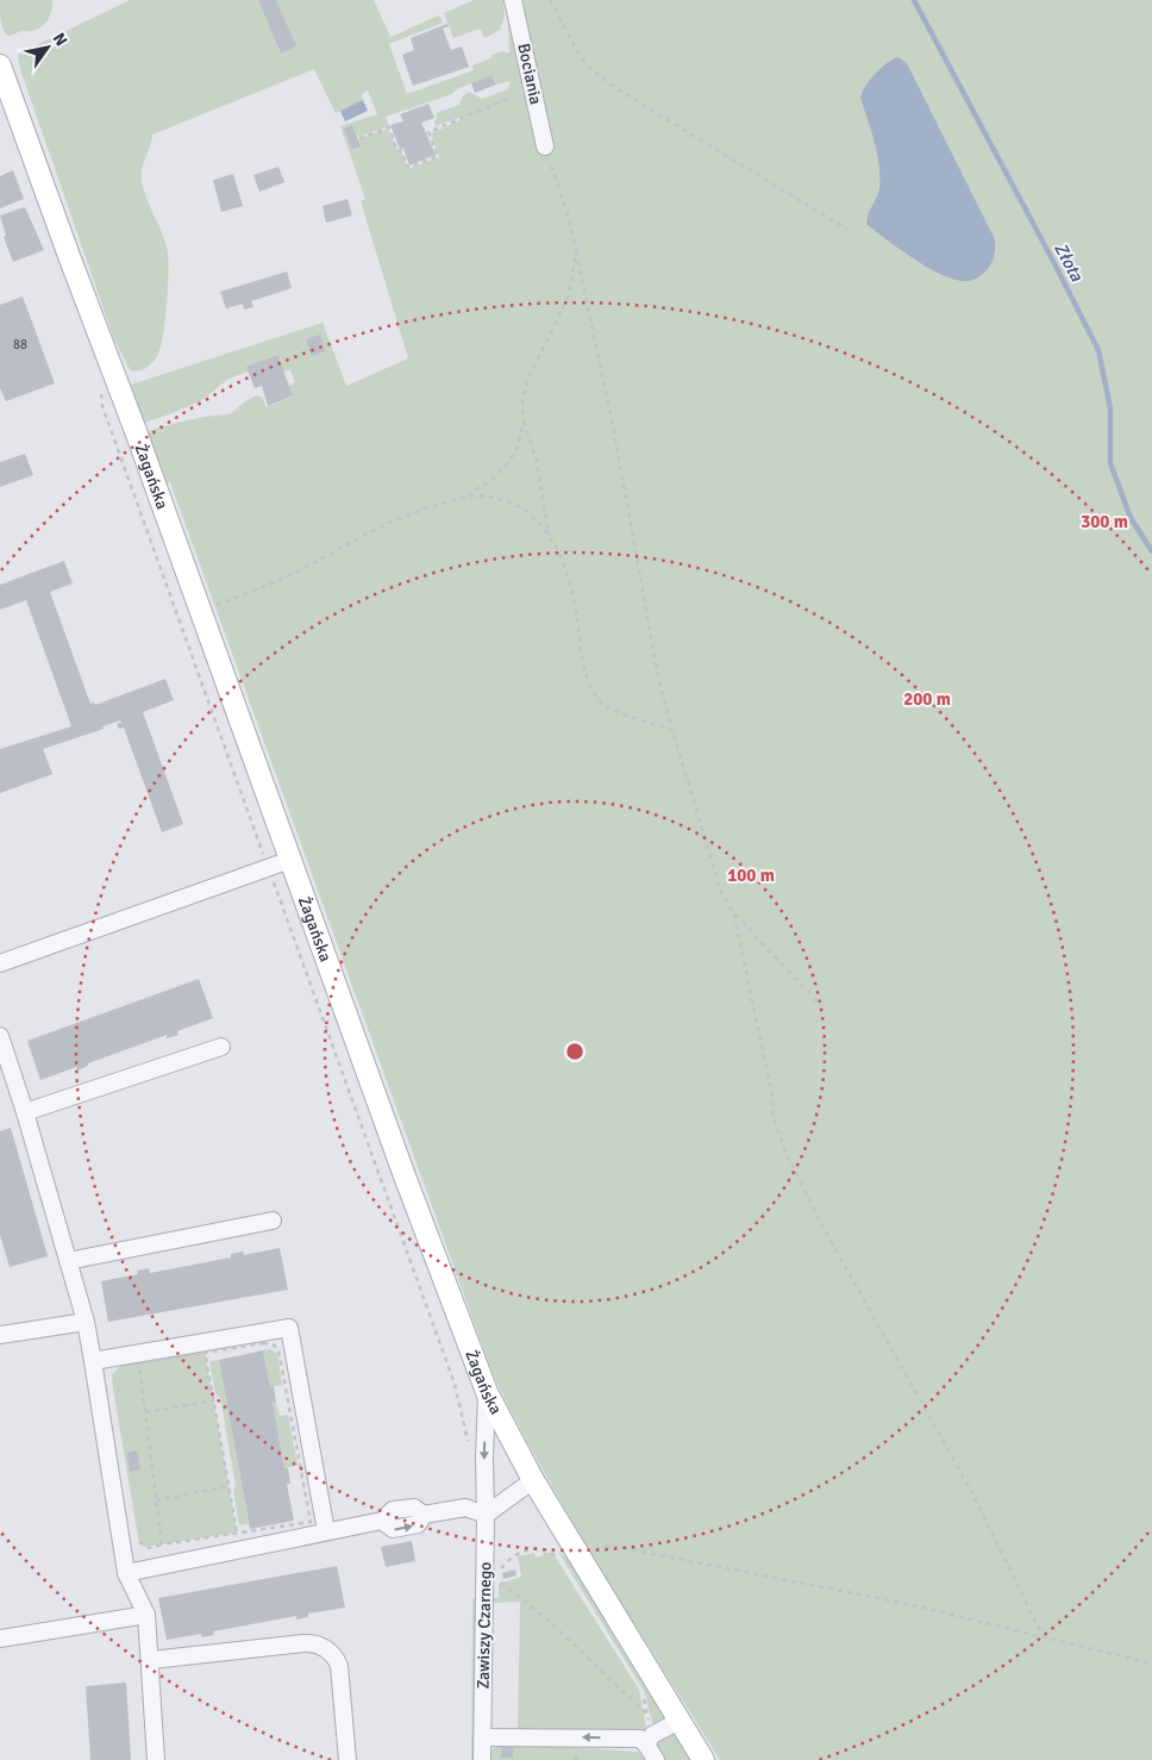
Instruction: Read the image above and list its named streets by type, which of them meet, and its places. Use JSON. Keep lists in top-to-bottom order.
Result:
{
  "streets": {
    "main road": ["Żagańska"],
    "street": ["Bociania", "Zawiszy Czarnego"]
  },
  "crossings": [
    ["Żagańska", "Zawiszy Czarnego"]
  ],
  "water": ["Złota"],
  "house_numbers": ["88"],
  "north": "top right",
  "rings": ["300 m", "200 m", "100 m"]
}
